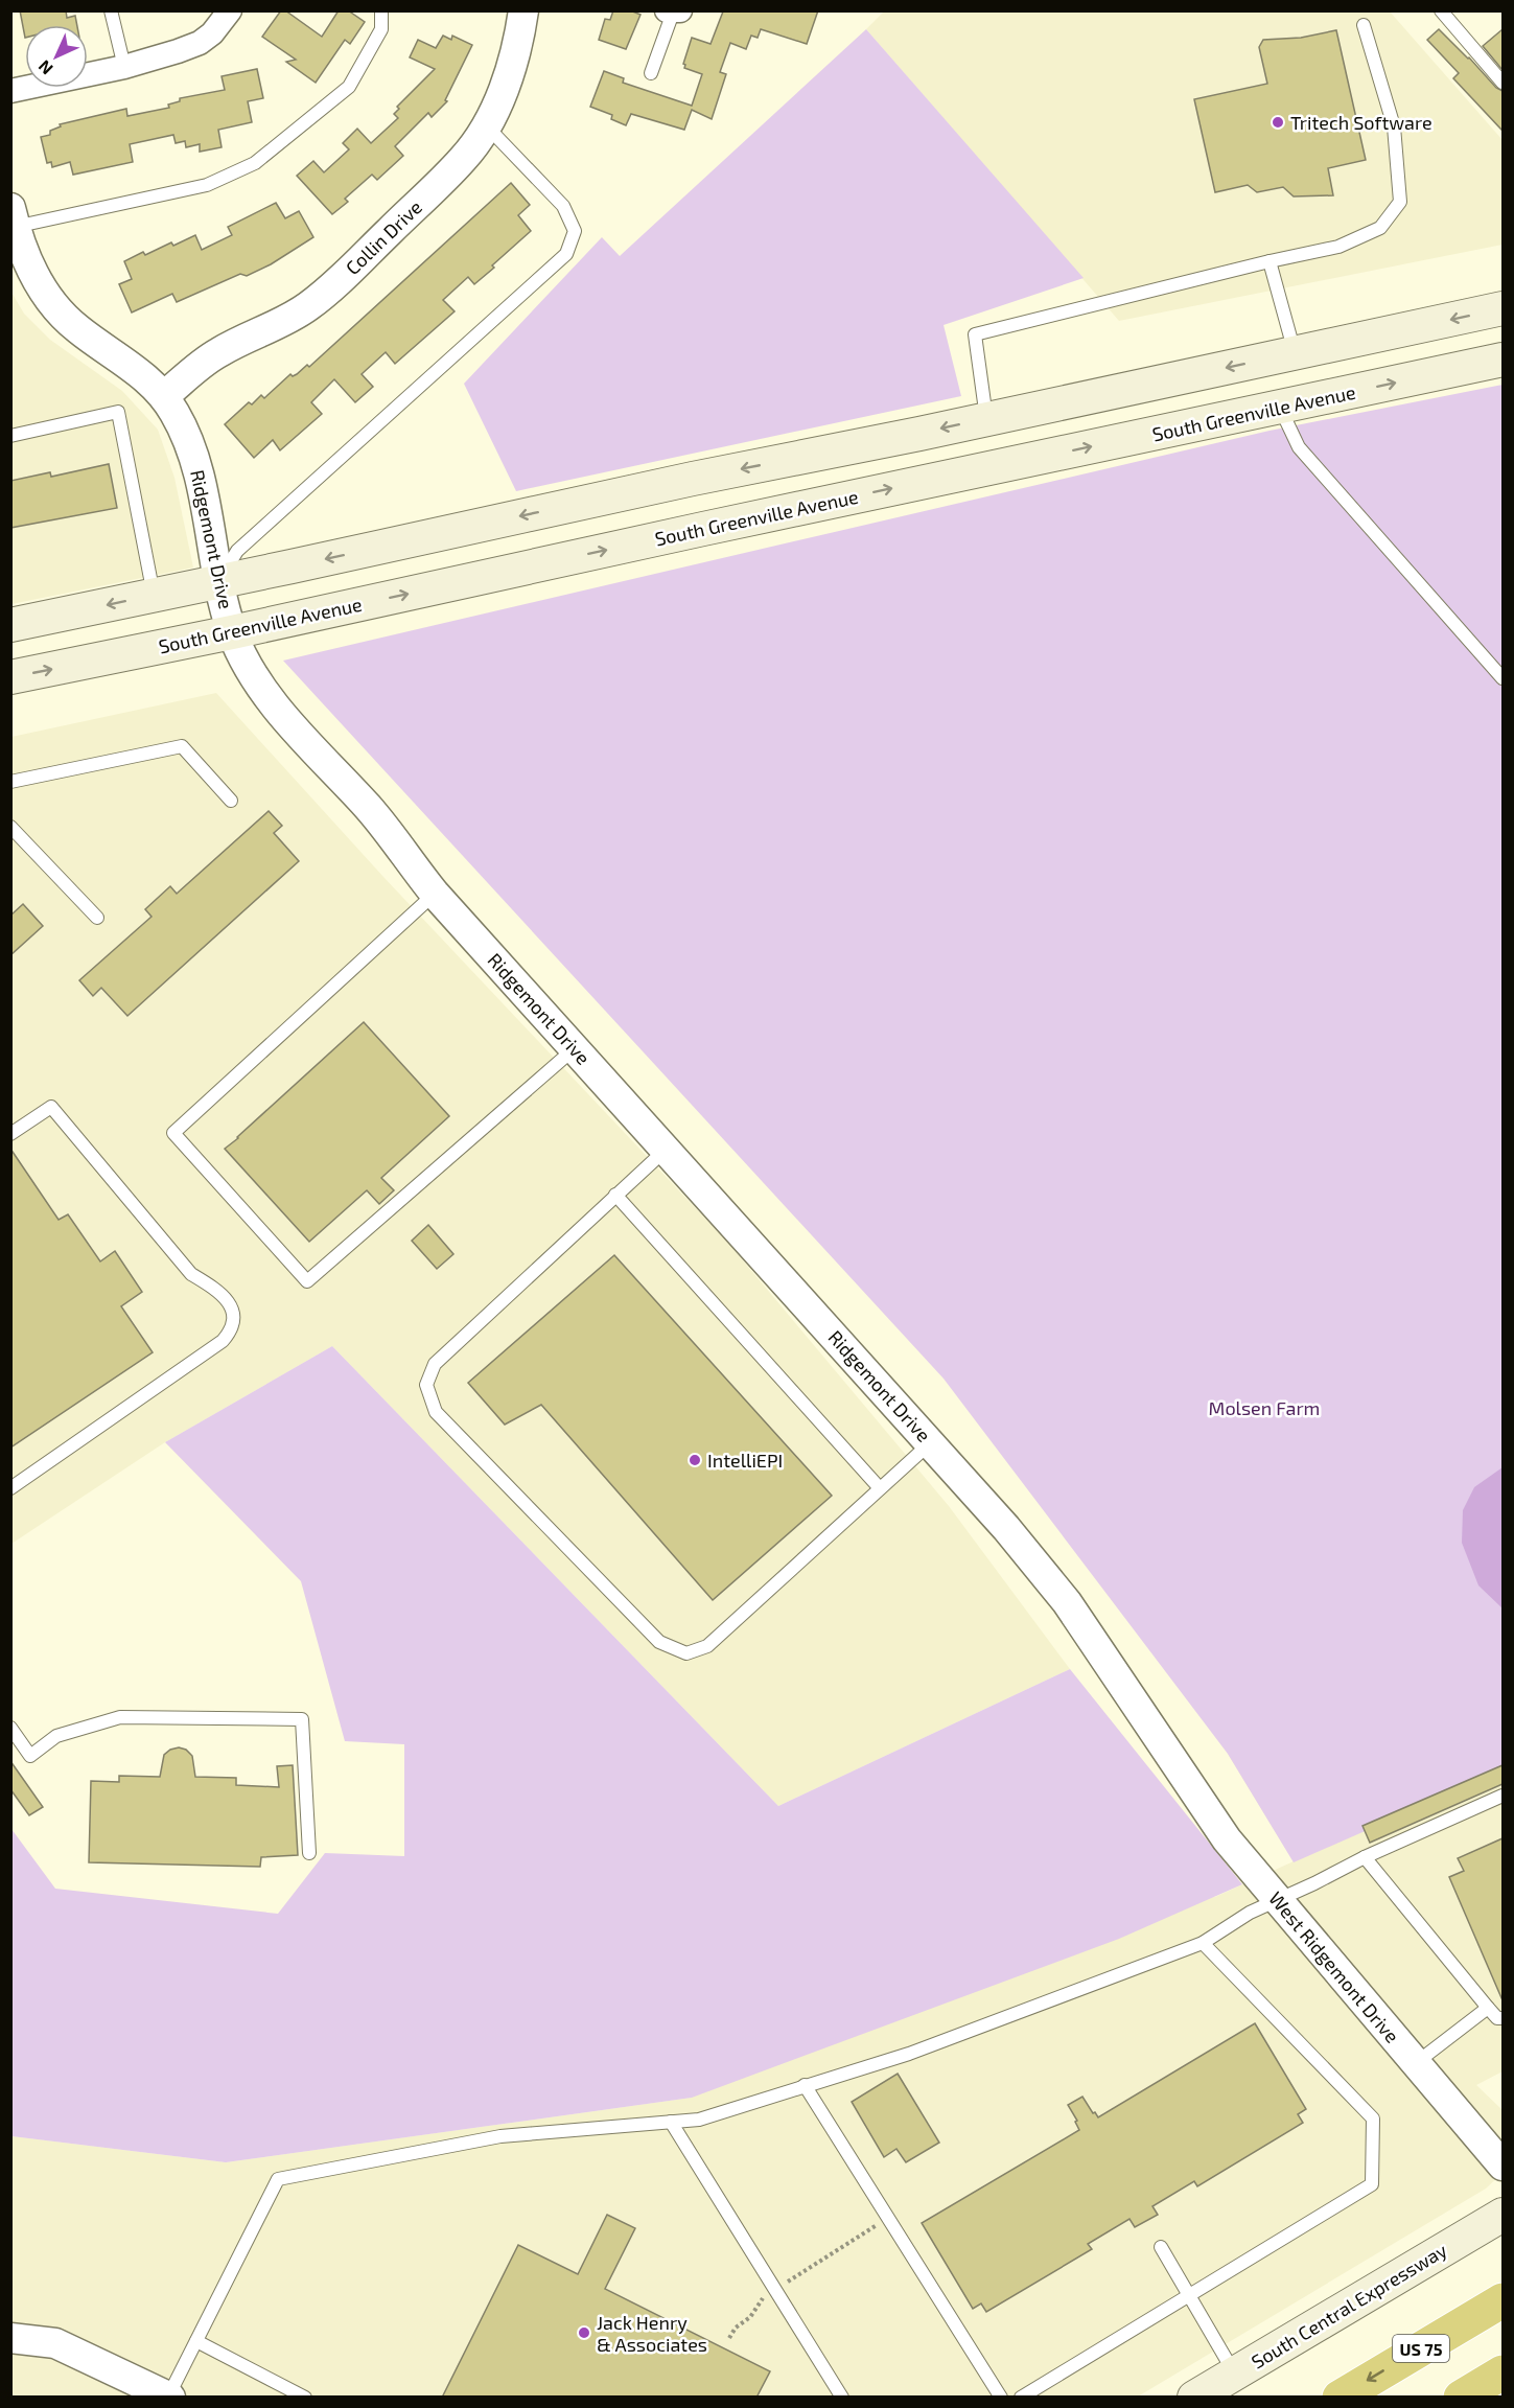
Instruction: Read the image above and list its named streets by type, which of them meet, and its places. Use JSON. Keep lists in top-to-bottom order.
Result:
{
  "streets": {
    "highway": ["US 75"],
    "main road": ["South Greenville Avenue", "South Central Expressway"],
    "street": ["Collin Drive", "Ridgemont Drive", "West Ridgemont Drive"]
  },
  "crossings": [
    ["Collin Drive", "Ridgemont Drive"],
    ["South Greenville Avenue", "Ridgemont Drive"],
    ["Ridgemont Drive", "West Ridgemont Drive"]
  ],
  "parks": ["Molsen Farm"],
  "places": ["Tritech Software", "IntelliEPI", "Jack Henry & Associates"],
  "north": "bottom left"
}
